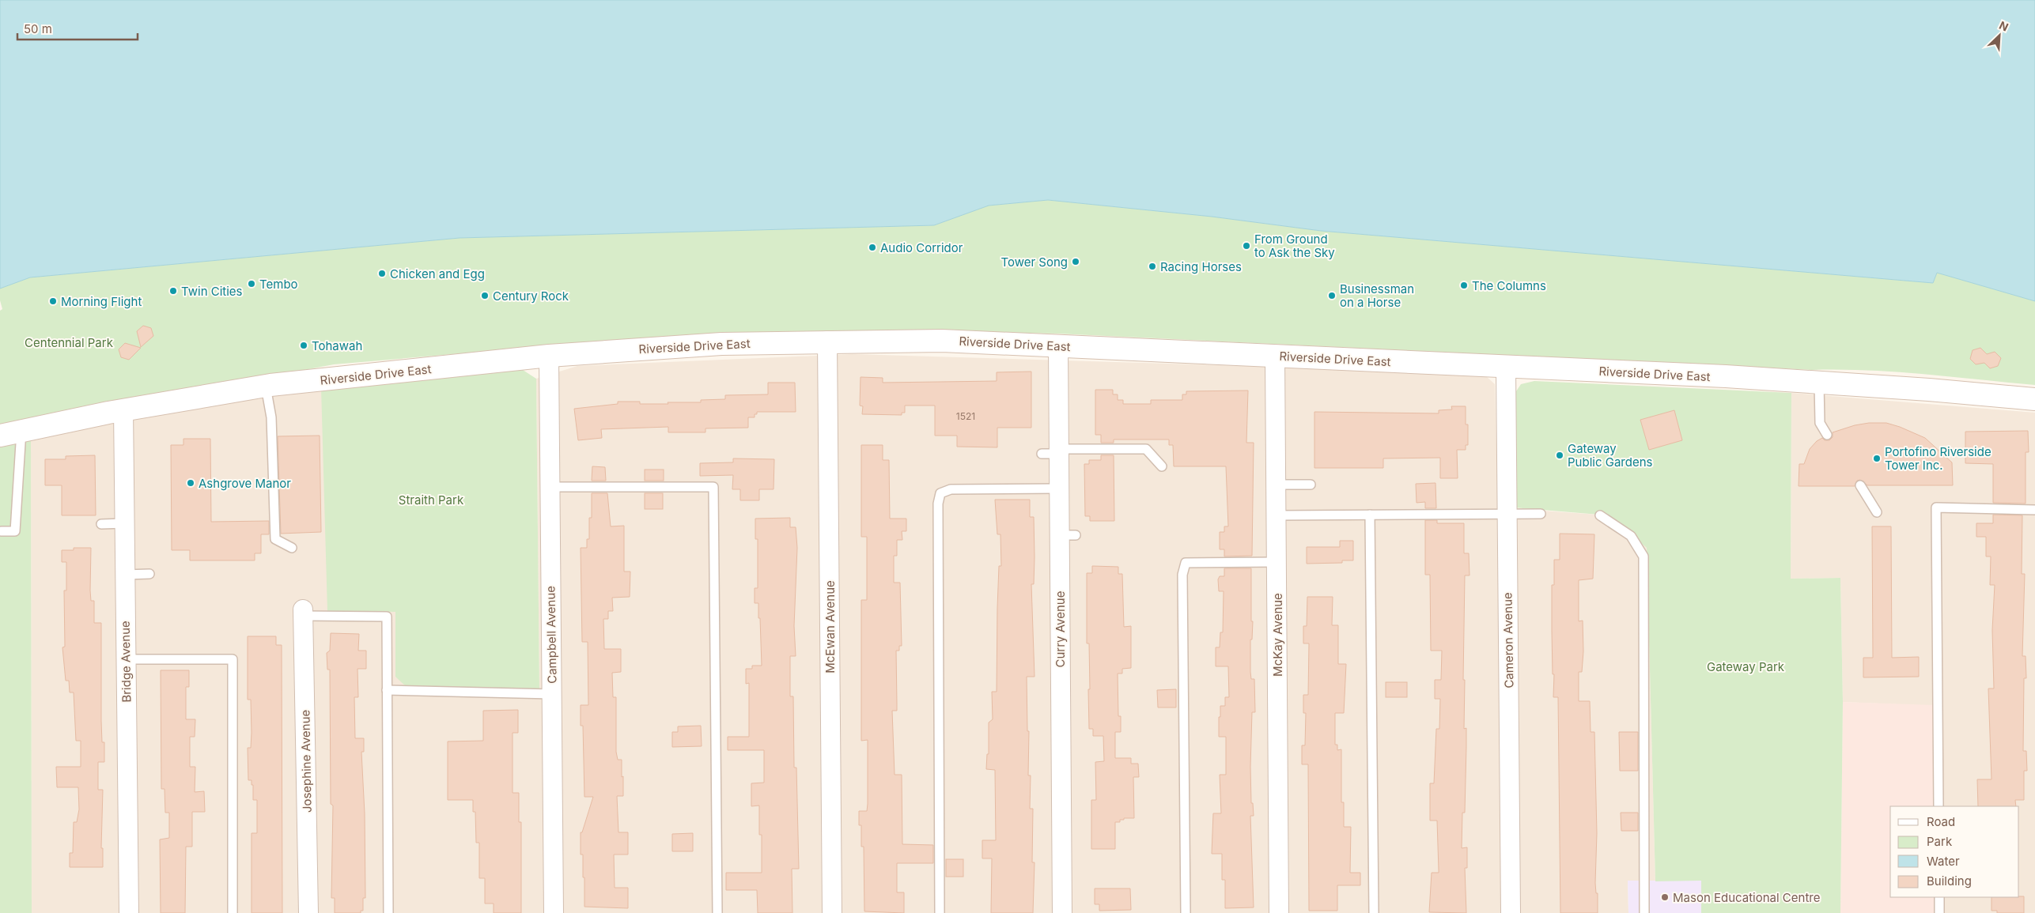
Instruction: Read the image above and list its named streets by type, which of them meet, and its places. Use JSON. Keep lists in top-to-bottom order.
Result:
{
  "streets": {
    "main road": ["Riverside Drive East"],
    "street": [
      "McEwan Avenue",
      "Curry Avenue",
      "Campbell Avenue",
      "McKay Avenue",
      "Cameron Avenue",
      "Bridge Avenue",
      "Josephine Avenue"
    ]
  },
  "crossings": [
    ["Riverside Drive East", "McEwan Avenue"],
    ["Riverside Drive East", "Curry Avenue"],
    ["Riverside Drive East", "Campbell Avenue"],
    ["Riverside Drive East", "McKay Avenue"],
    ["Riverside Drive East", "Cameron Avenue"],
    ["Riverside Drive East", "Bridge Avenue"]
  ],
  "parks": ["Centennial Park", "Straith Park", "Gateway Park"],
  "places": [
    "From Ground to Ask the Sky",
    "Audio Corridor",
    "Tower Song",
    "Racing Horses",
    "Chicken and Egg",
    "Tembo",
    "The Columns",
    "Twin Cities",
    "Century Rock",
    "Businessman on a Horse",
    "Morning Flight",
    "Tohawah",
    "Gateway Public Gardens",
    "Portofino Riverside Tower Inc.",
    "Ashgrove Manor",
    "Mason Educational Centre"
  ],
  "house_numbers": ["1521"],
  "legend": [
    "Road",
    "Park",
    "Water",
    "Building"
  ],
  "scale_bar": "50 m",
  "north": "top right"
}
